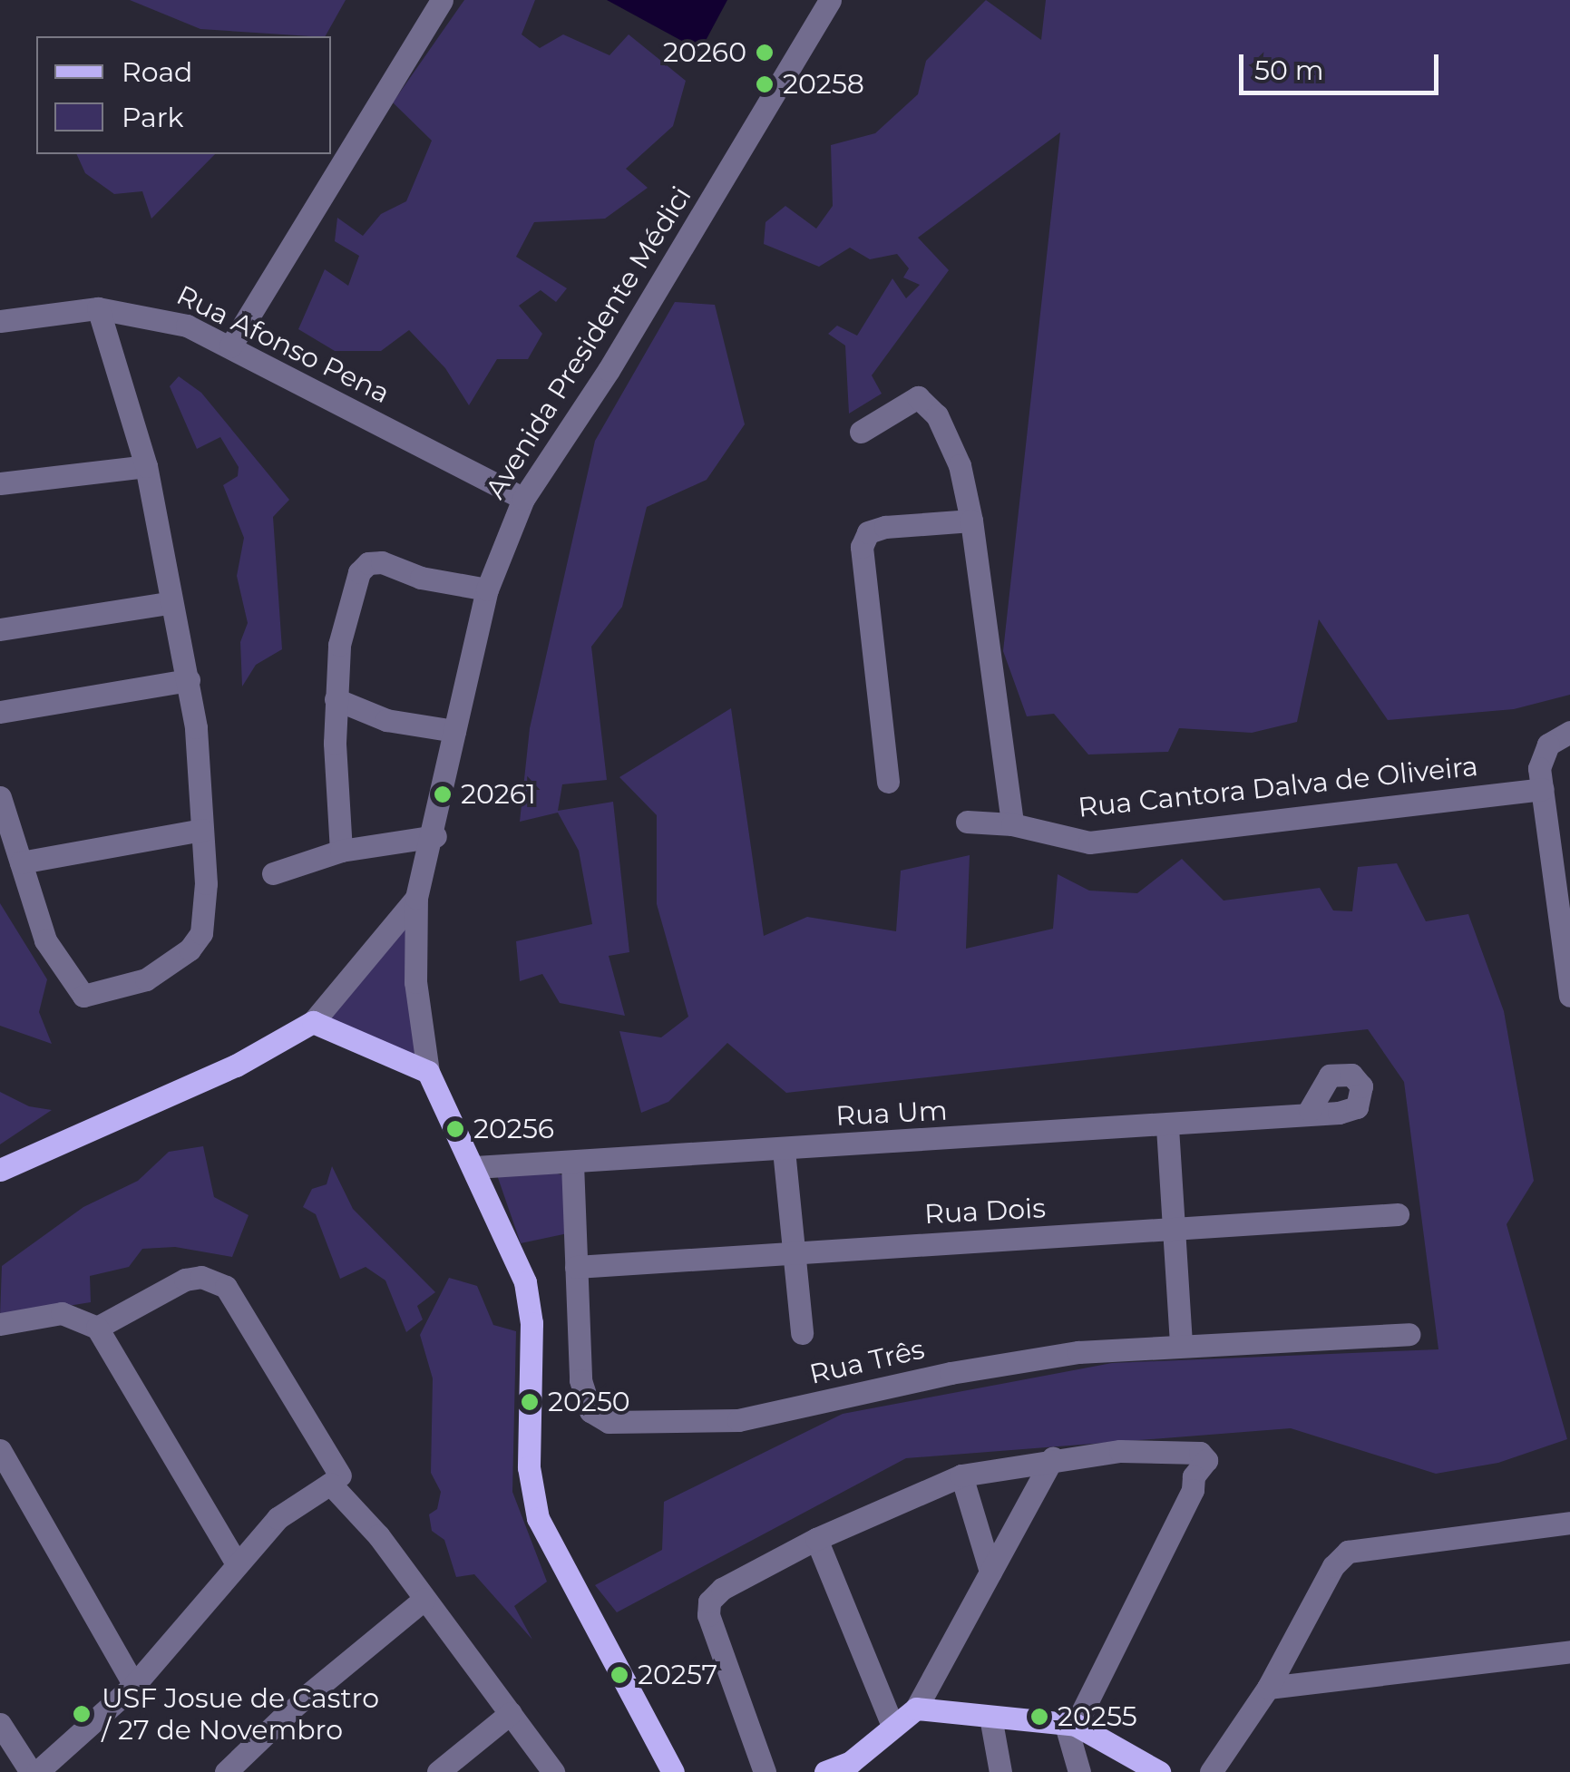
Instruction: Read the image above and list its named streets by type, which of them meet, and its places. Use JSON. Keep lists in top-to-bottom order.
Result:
{
  "streets": {
    "street": [
      "Avenida Presidente Médici",
      "Rua Afonso Pena",
      "Rua Cantora Dalva de Oliveira",
      "Rua Um",
      "Rua Dois",
      "Rua Três"
    ]
  },
  "crossings": [
    ["Avenida Presidente Médici", "Rua Afonso Pena"],
    ["Rua Um", "Rua Três"],
    ["Rua Dois", "Rua Três"]
  ],
  "places": [
    "20260",
    "20258",
    "20261",
    "20256",
    "20250",
    "20257",
    "USF Josue de Castro / 27 de Novembro",
    "20255"
  ],
  "legend": ["Road", "Park"],
  "scale_bar": "50 m"
}
